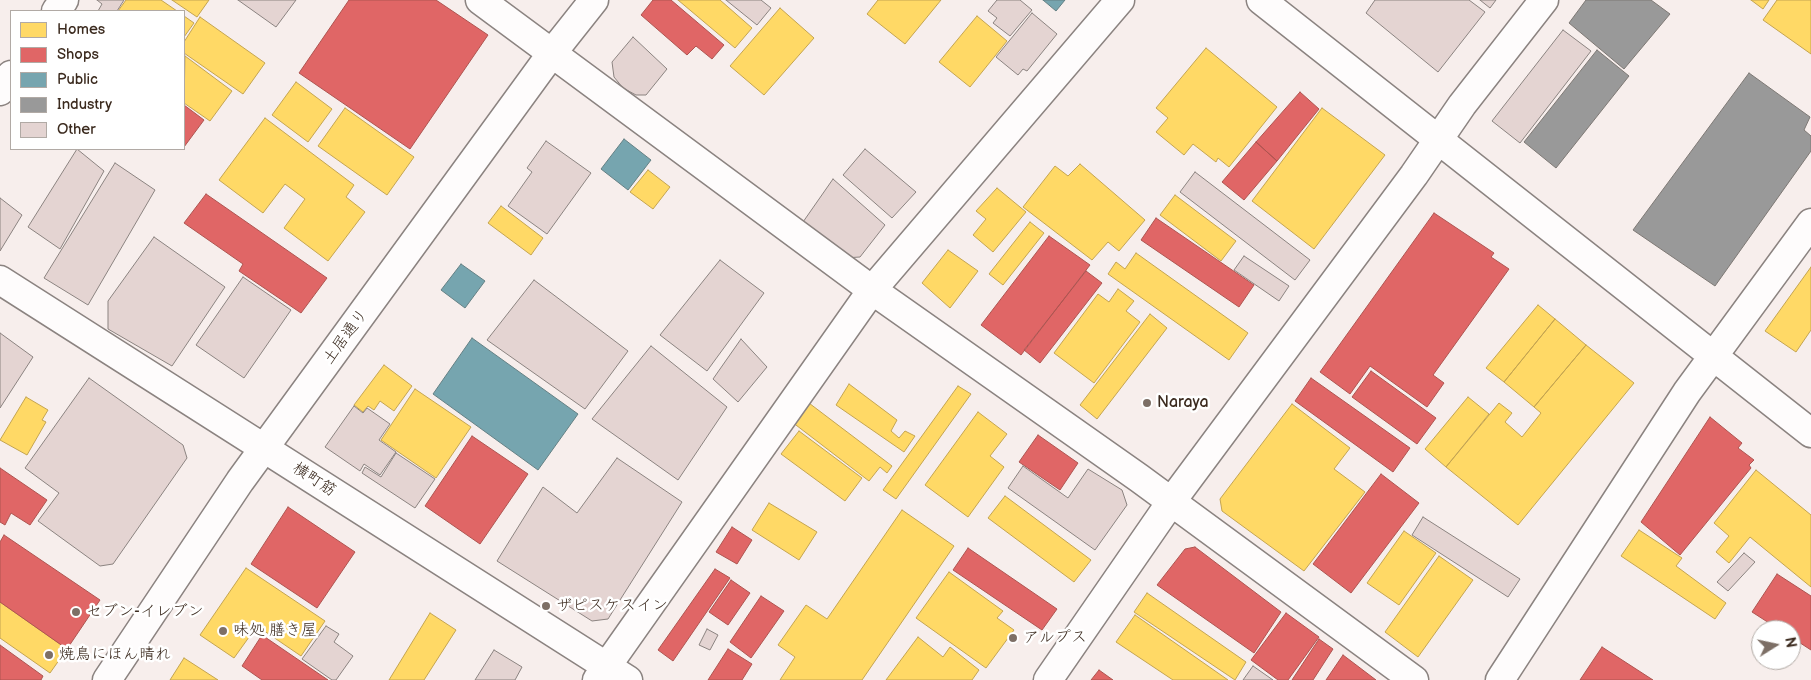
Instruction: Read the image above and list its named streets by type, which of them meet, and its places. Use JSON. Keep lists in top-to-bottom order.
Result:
{
  "streets": {
    "street": ["土居通り", "横町筋"]
  },
  "crossings": [
    ["土居通り", "横町筋"]
  ],
  "places": [
    "Naraya",
    "ザピスケスイン",
    "セブン-イレブン",
    "味処 膳き屋",
    "アルプス",
    "焼鳥にほん晴れ"
  ],
  "legend": [
    "Homes",
    "Shops",
    "Public",
    "Industry",
    "Other"
  ],
  "north": "right"
}
